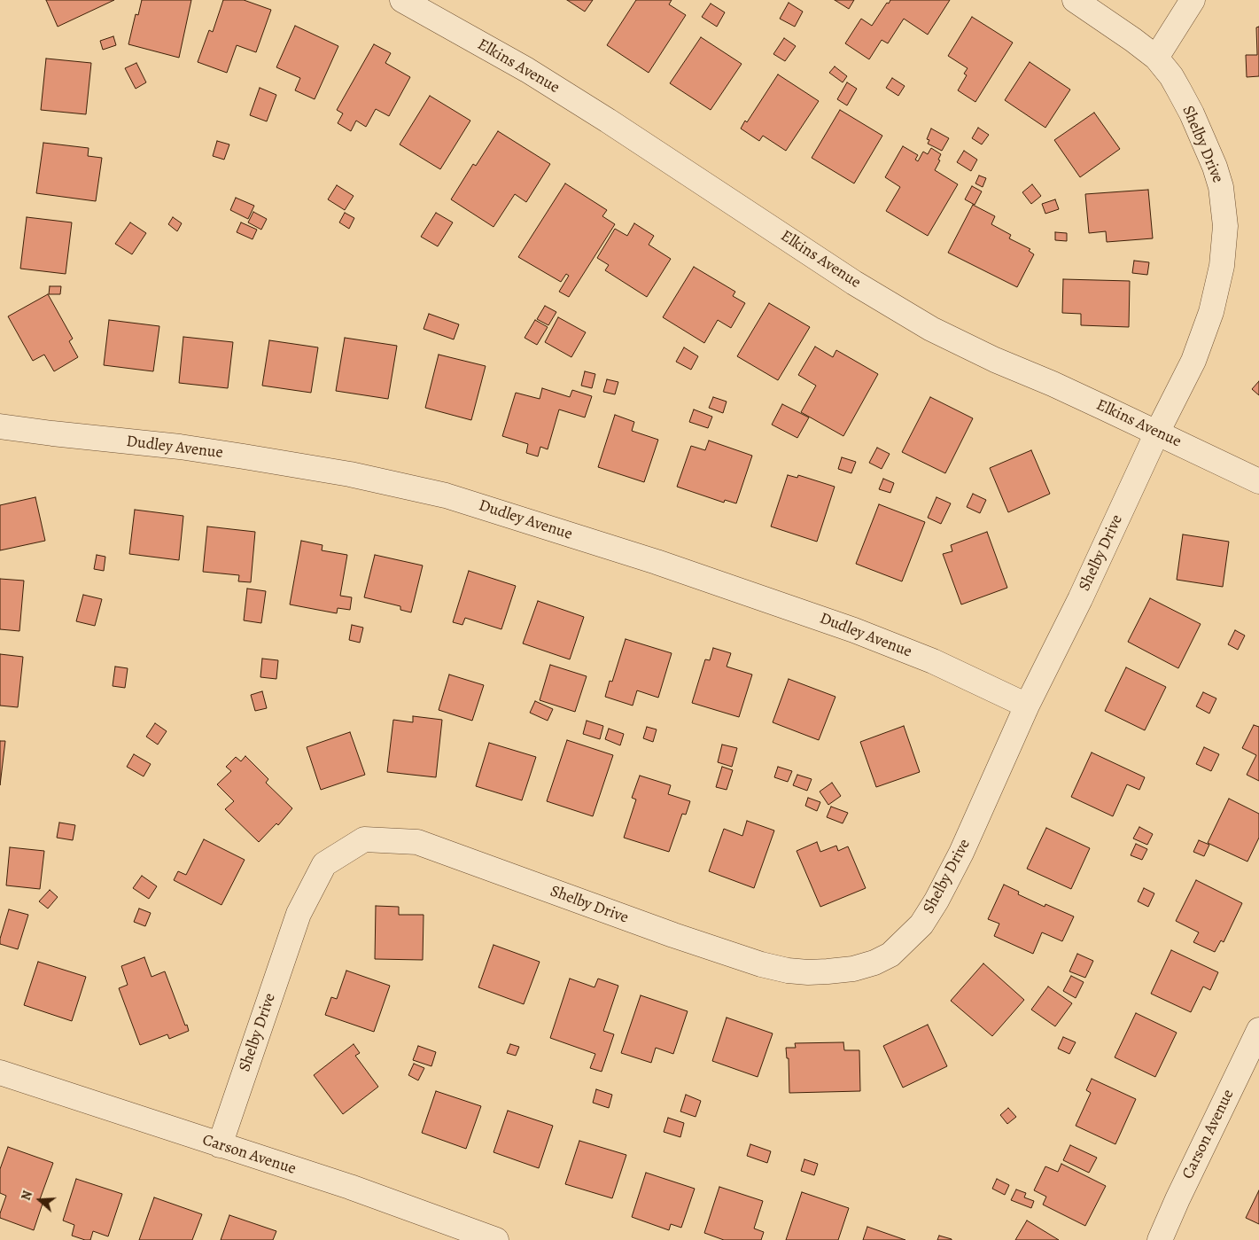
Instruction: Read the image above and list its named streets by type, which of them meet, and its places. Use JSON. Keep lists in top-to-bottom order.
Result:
{
  "streets": {
    "street": [
      "Elkins Avenue",
      "Shelby Drive",
      "Dudley Avenue",
      "Carson Avenue"
    ]
  },
  "crossings": [
    ["Elkins Avenue", "Shelby Drive"],
    ["Shelby Drive", "Dudley Avenue"],
    ["Shelby Drive", "Carson Avenue"]
  ],
  "north": "left"
}
